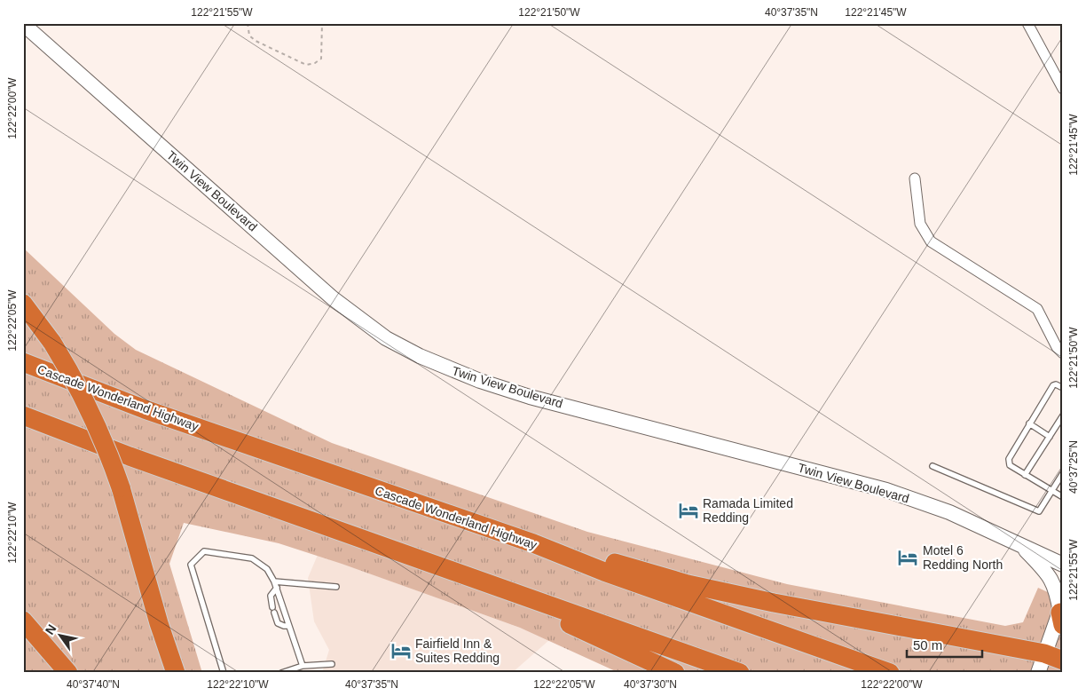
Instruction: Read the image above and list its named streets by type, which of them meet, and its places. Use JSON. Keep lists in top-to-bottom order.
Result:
{
  "streets": {
    "highway": ["Cascade Wonderland Highway"],
    "street": ["Twin View Boulevard"]
  },
  "places": {
    "hotel": ["Ramada Limited Redding", "Motel 6 Redding North", "Fairfield Inn & Suites Redding"]
  },
  "scale_bar": "50 m",
  "north": "top left",
  "coordinates": [
    "122°21'55\"W",
    "122°21'50\"W",
    "40°37'35\"N",
    "122°21'45\"W",
    "122°22'00\"W",
    "122°22'05\"W",
    "40°37'25\"N",
    "122°22'10\"W",
    "40°37'40\"N",
    "40°37'30\"N"
  ]
}
